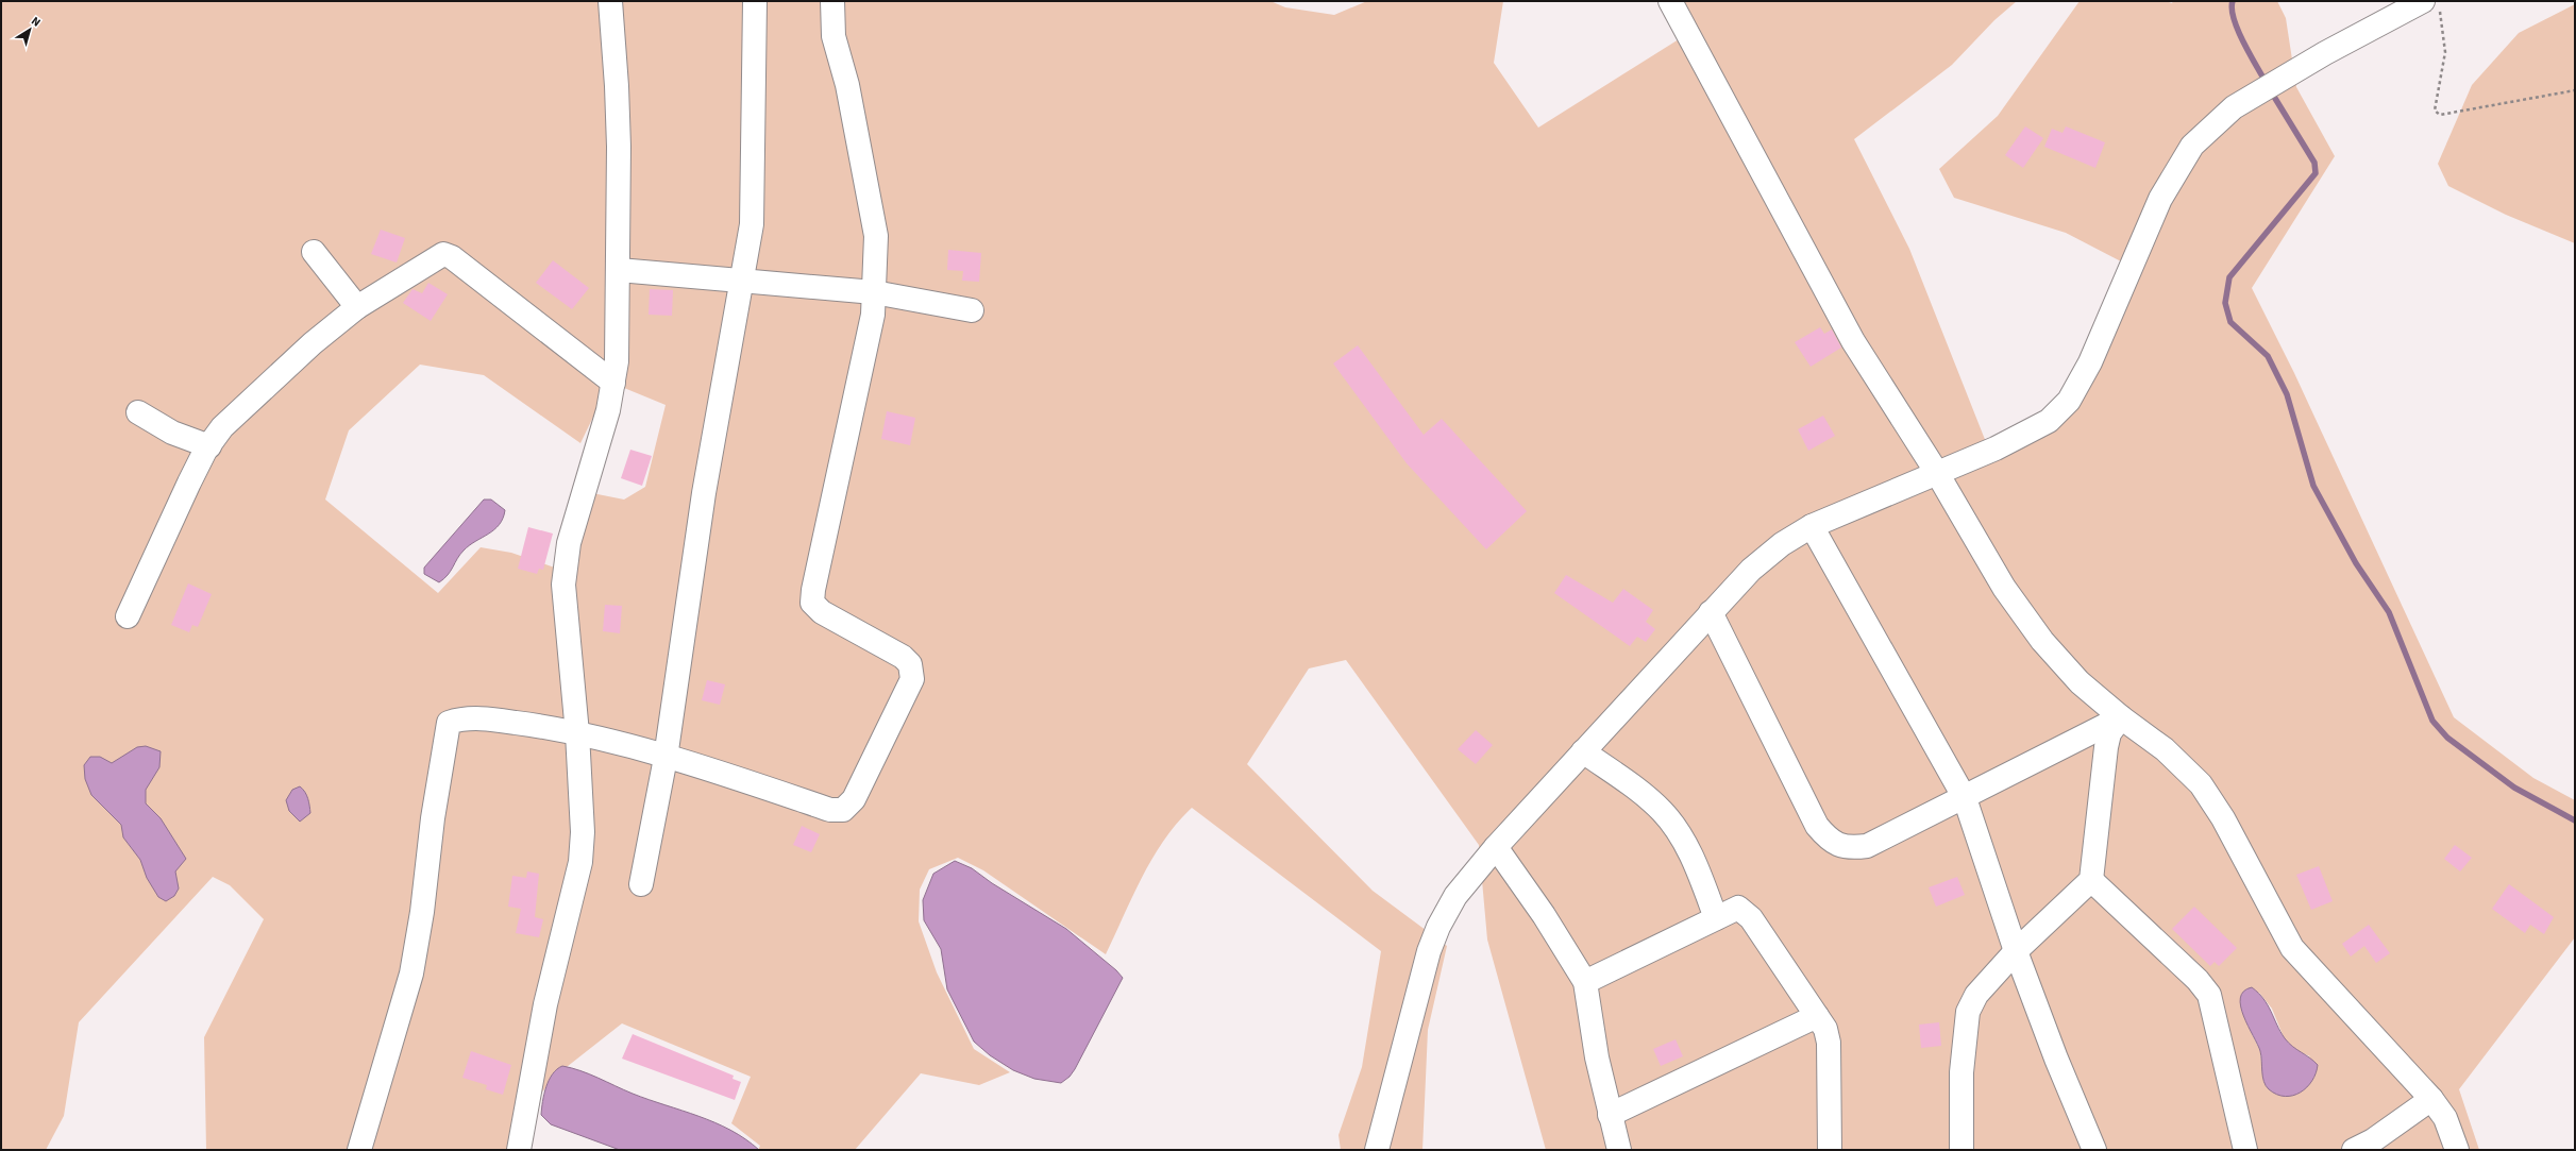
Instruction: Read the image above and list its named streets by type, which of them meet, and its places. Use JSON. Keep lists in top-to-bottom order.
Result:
{
  "north": "top right"
}
